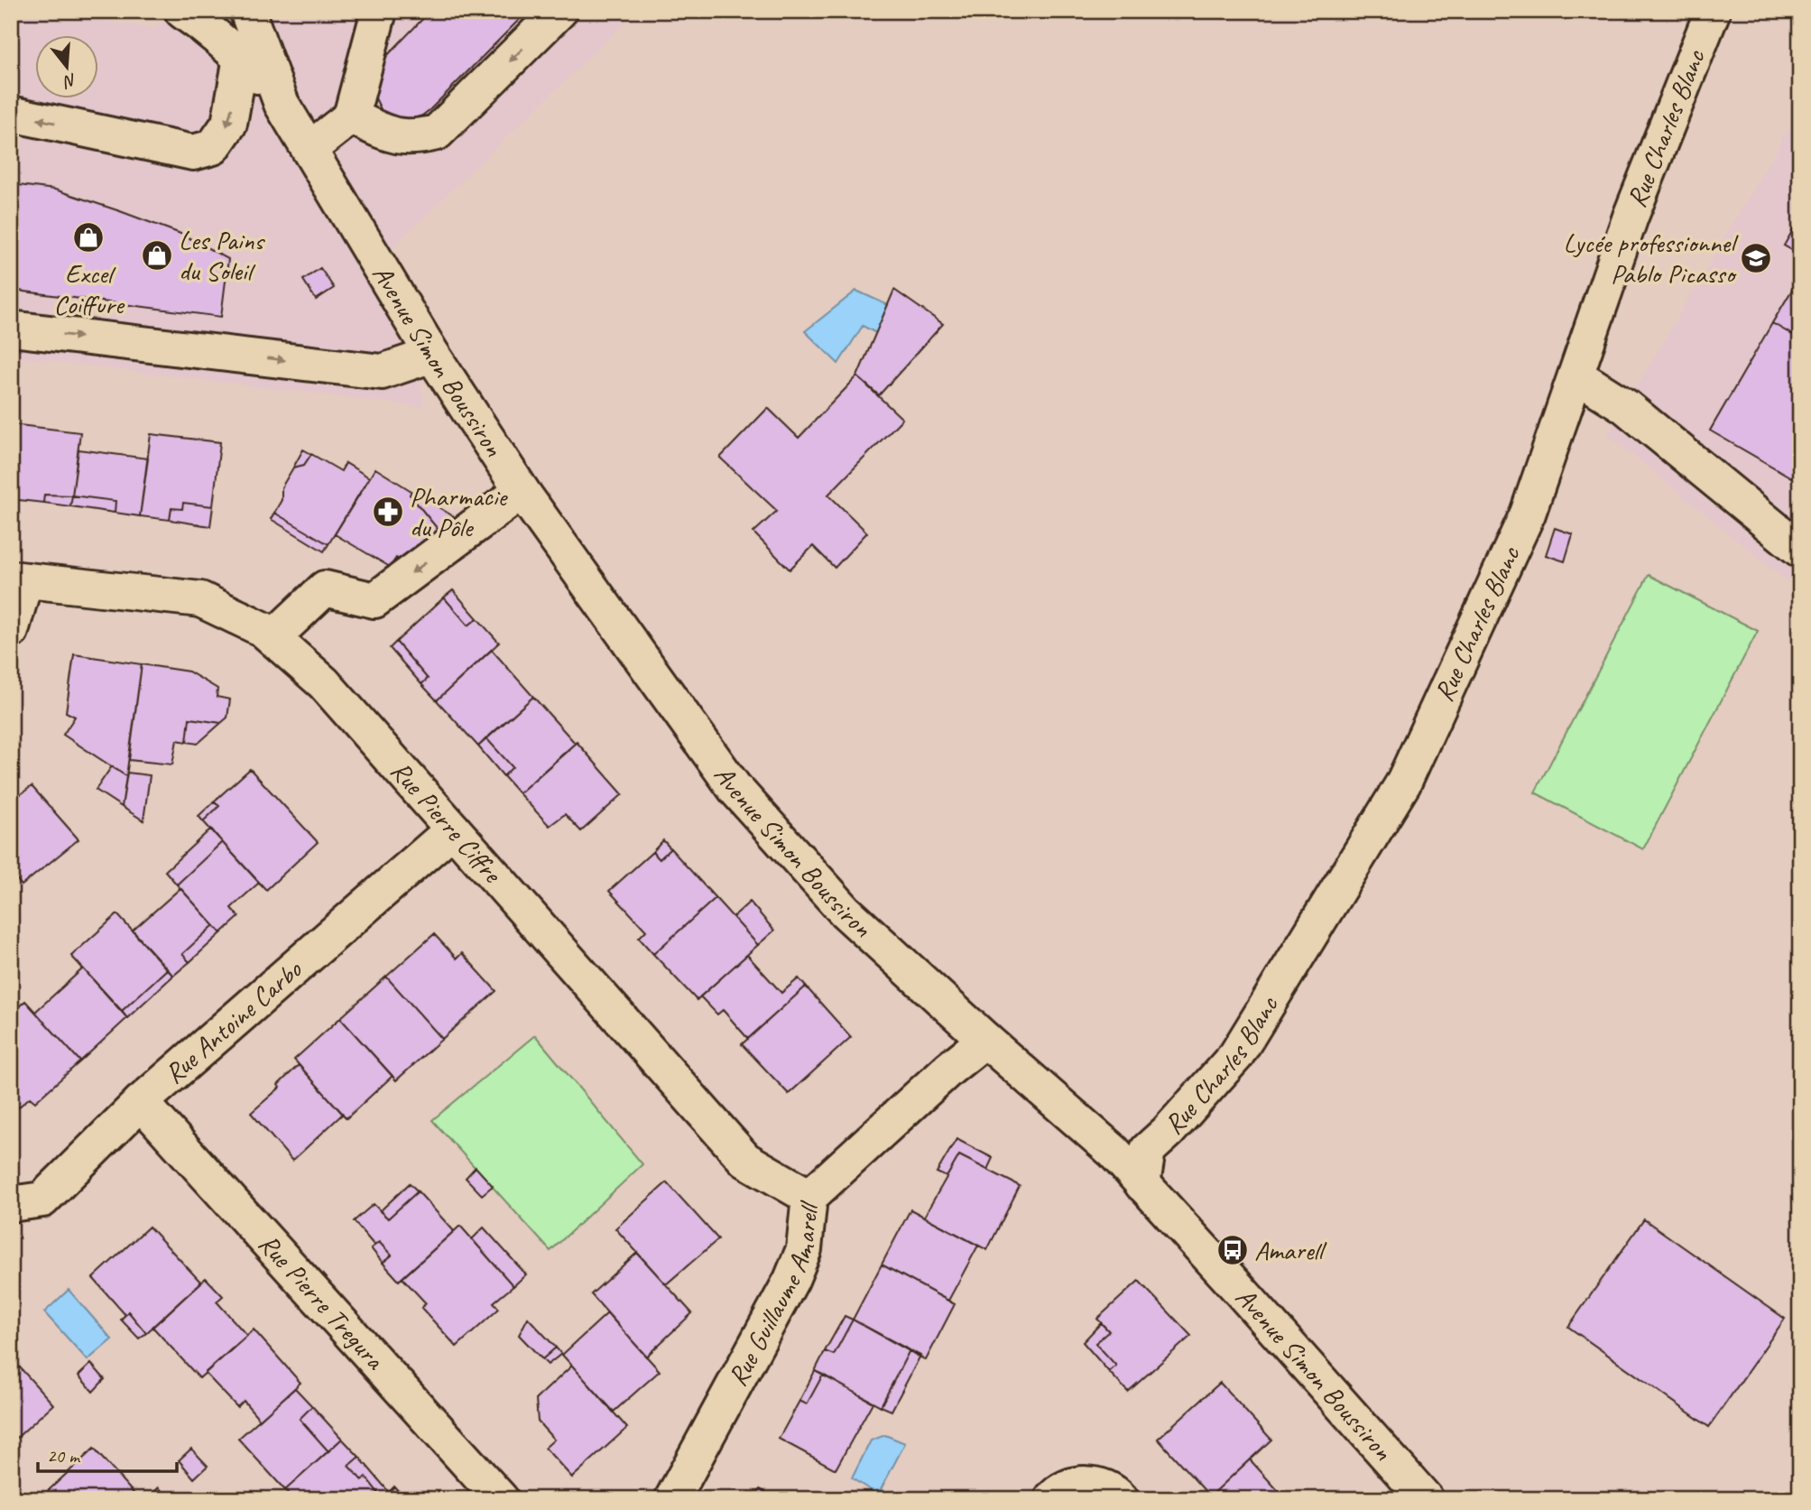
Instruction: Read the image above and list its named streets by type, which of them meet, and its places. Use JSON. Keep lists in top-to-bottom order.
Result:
{
  "streets": {
    "street": [
      "Rue Charles Blanc",
      "Avenue Simon Boussiron",
      "Rue Pierre Ciffre",
      "Rue Antoine Carbo",
      "Rue Guillaume Amarell",
      "Rue Pierre Tregura"
    ]
  },
  "crossings": [
    ["Rue Charles Blanc", "Avenue Simon Boussiron"],
    ["Avenue Simon Boussiron", "Rue Guillaume Amarell"],
    ["Rue Pierre Ciffre", "Rue Antoine Carbo"],
    ["Rue Pierre Ciffre", "Rue Guillaume Amarell"],
    ["Rue Antoine Carbo", "Rue Pierre Tregura"]
  ],
  "places": {
    "shop": ["Excel Coiffure", "Les Pains du Soleil"],
    "school or university": ["Lycée professionnel Pablo Picasso"],
    "pharmacy": ["Pharmacie du Pôle"],
    "bus stop": ["Amarell"]
  },
  "scale_bar": "20 m",
  "north": "bottom"
}
